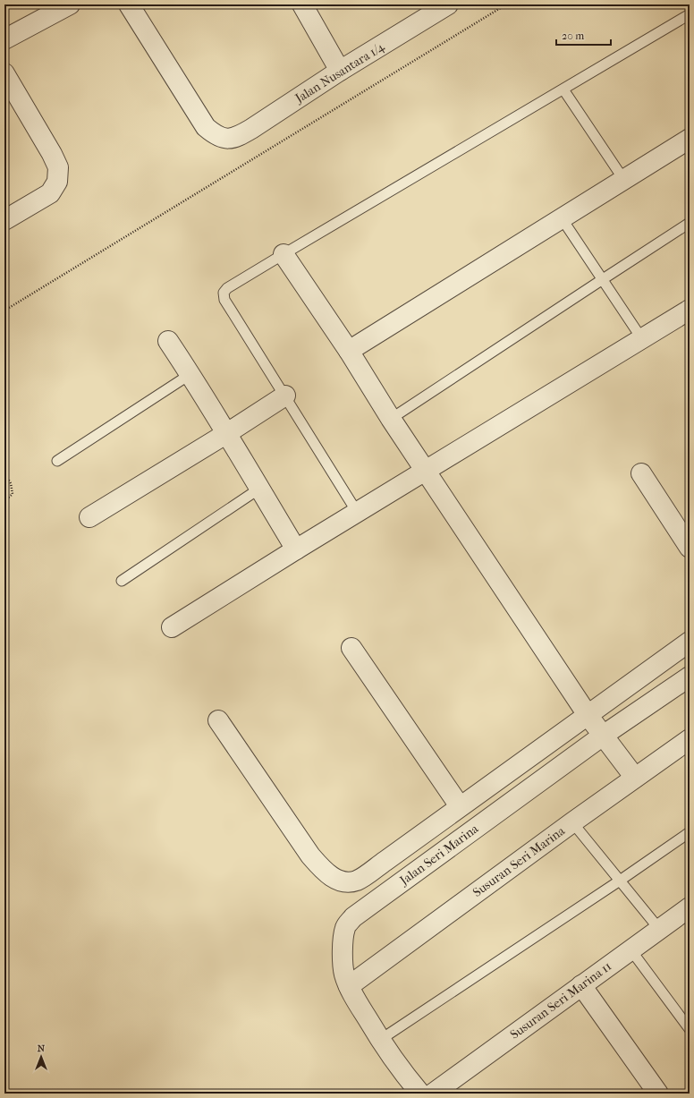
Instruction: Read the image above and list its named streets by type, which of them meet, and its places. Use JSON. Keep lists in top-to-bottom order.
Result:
{
  "streets": {
    "street": [
      "Jalan Nusantara 1/4",
      "Jalan Seri Marina",
      "Susuran Seri Marina",
      "Susuran Seri Marina 11"
    ]
  },
  "crossings": [
    ["Jalan Seri Marina", "Susuran Seri Marina"]
  ],
  "scale_bar": "20 m",
  "north": "top"
}
